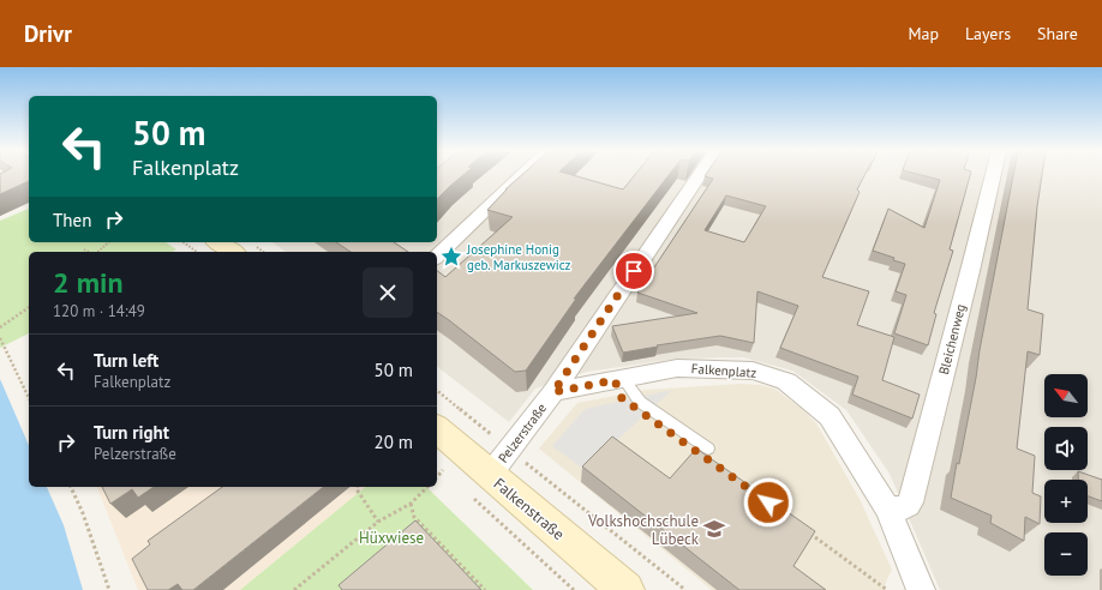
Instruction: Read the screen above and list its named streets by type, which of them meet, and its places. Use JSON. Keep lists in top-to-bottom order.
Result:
{
  "streets": {
    "main road": ["Falkenstraße"],
    "street": ["Bleichenweg", "Falkenplatz", "Pelzerstraße"]
  },
  "crossings": [
    ["Bleichenweg", "Falkenplatz"],
    ["Falkenplatz", "Pelzerstraße"],
    ["Pelzerstraße", "Falkenstraße"]
  ],
  "parks": ["Hüxwiese"],
  "places": {
    "place": ["Josephine Honig geb. Markuszewicz"],
    "school or university": ["Volkshochschule Lübeck"]
  },
  "north": "top left",
  "page": {
    "header": "Drivr",
    "nav": ["Map", "Layers", "Share"],
    "turn": ["50 m", "Falkenplatz"],
    "then": "Then",
    "heading": ["2 min", "120 m · 14:49"],
    "list": [
      {
        "name": "Turn left",
        "note": "Falkenplatz",
        "value": "50 m"
      },
      {
        "name": "Turn right",
        "note": "Pelzerstraße",
        "value": "20 m"
      }
    ],
    "map_buttons": ["+", "−"]
  }
}
